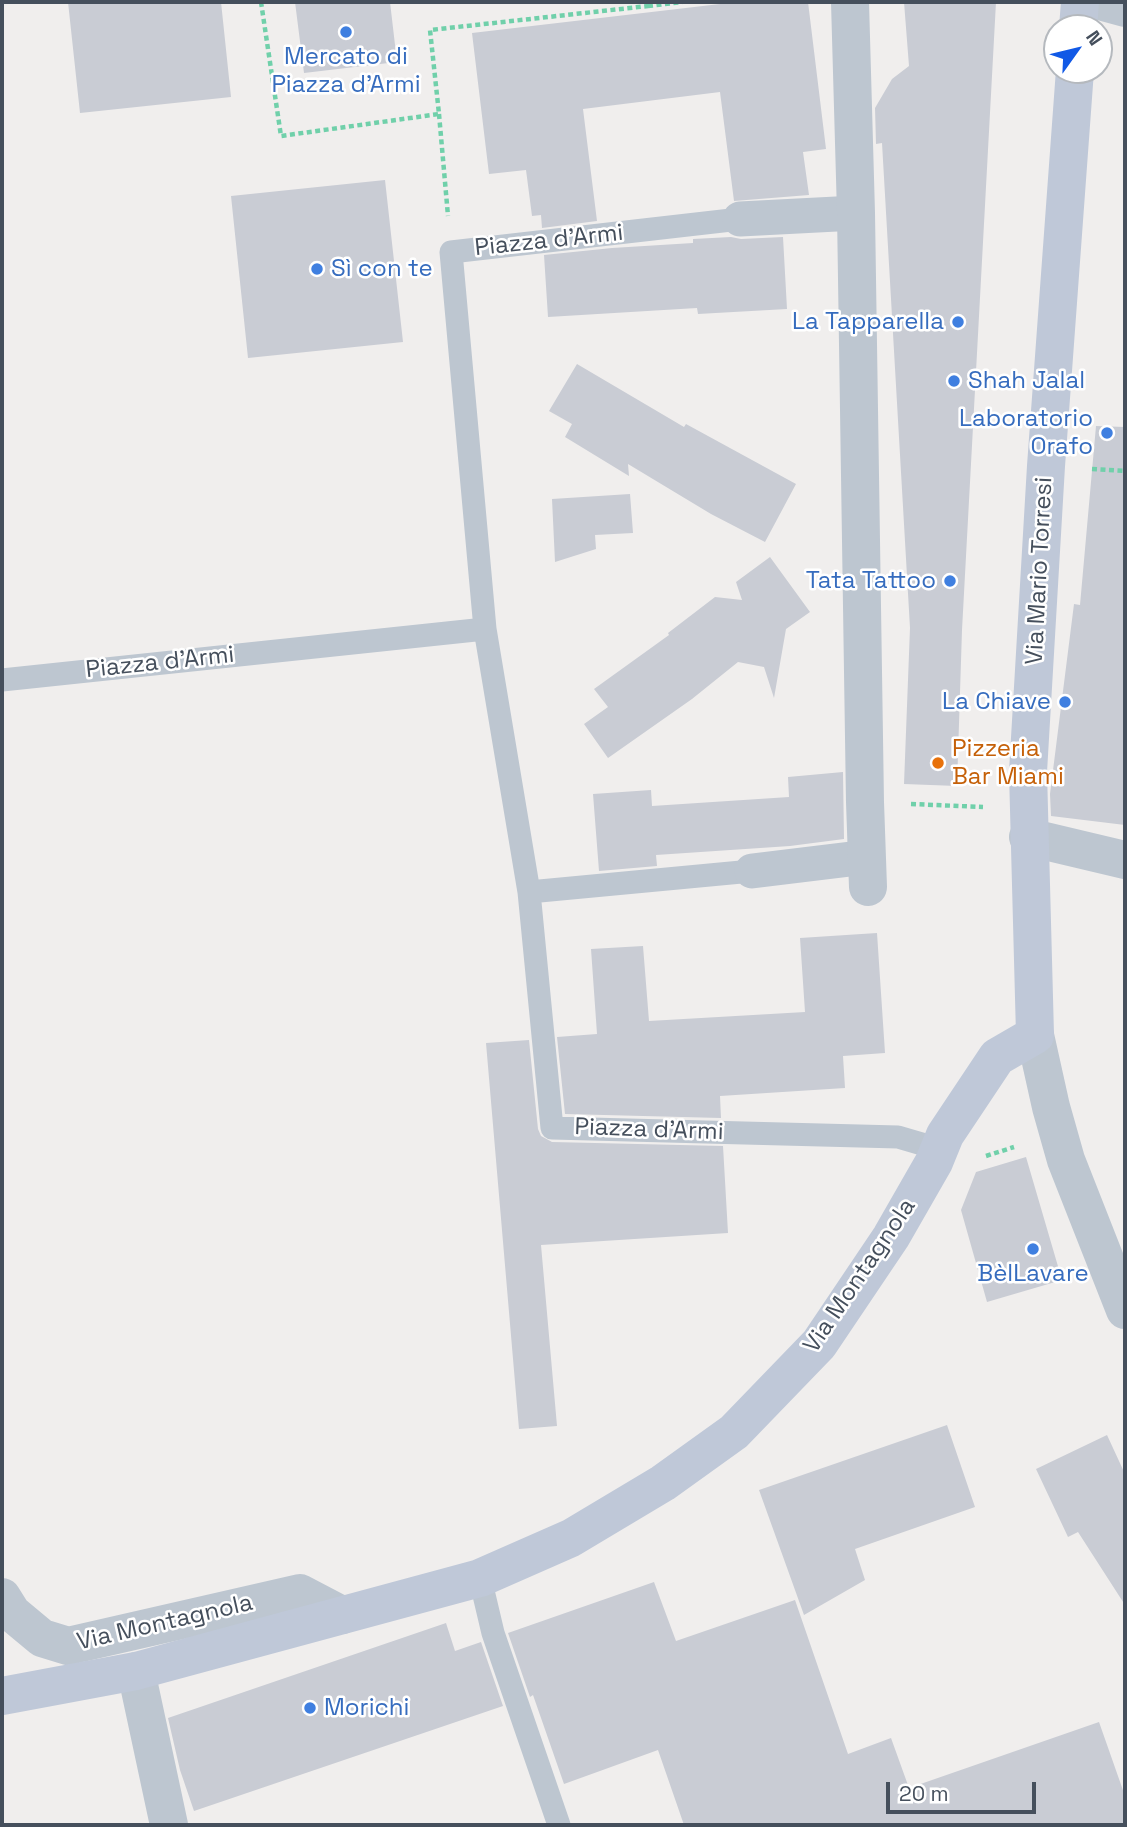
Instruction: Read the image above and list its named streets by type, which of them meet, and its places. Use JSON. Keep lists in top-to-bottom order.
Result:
{
  "streets": {
    "main road": ["Via Mario Torresi", "Via Montagnola"],
    "street": ["Piazza d'Armi"]
  },
  "crossings": [
    ["Piazza d'Armi", "Via Montagnola"],
    ["Via Mario Torresi", "Via Montagnola"]
  ],
  "places": [
    "Mercato di Piazza d'Armi",
    "Sì con te",
    "La Tapparella",
    "Shah Jalal",
    "Laboratorio Orafo",
    "Tata Tattoo",
    "La Chiave",
    "Pizzeria Bar Miami",
    "BèlLavare",
    "Morichi"
  ],
  "scale_bar": "20 m",
  "north": "top right"
}
